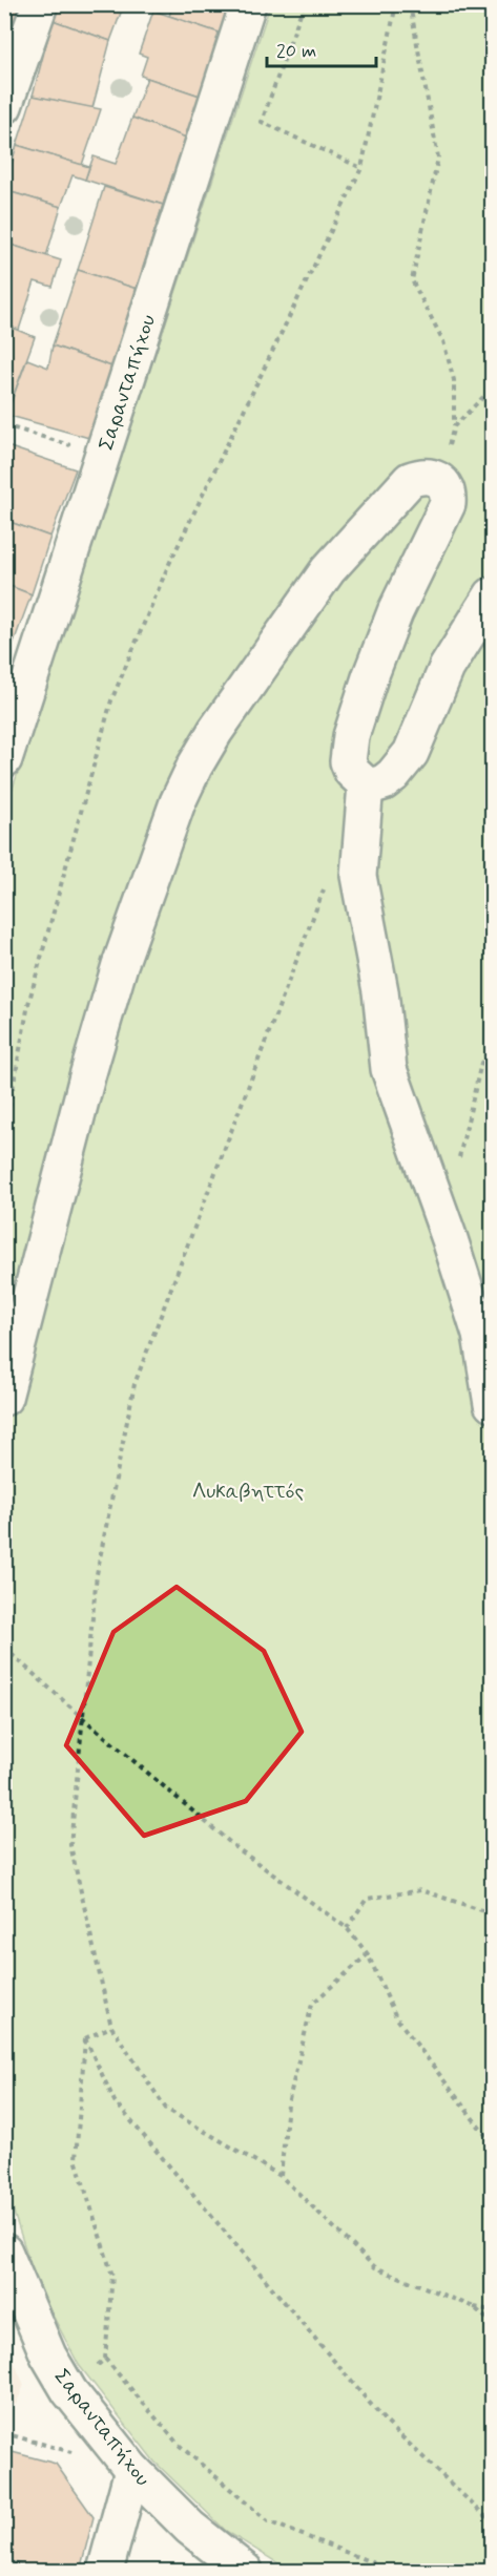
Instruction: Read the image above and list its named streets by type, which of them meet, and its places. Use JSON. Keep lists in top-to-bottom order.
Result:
{
  "streets": {
    "street": ["Σαρανταπήχου"]
  },
  "parks": ["Λυκαβηττός"],
  "scale_bar": "20 m"
}
